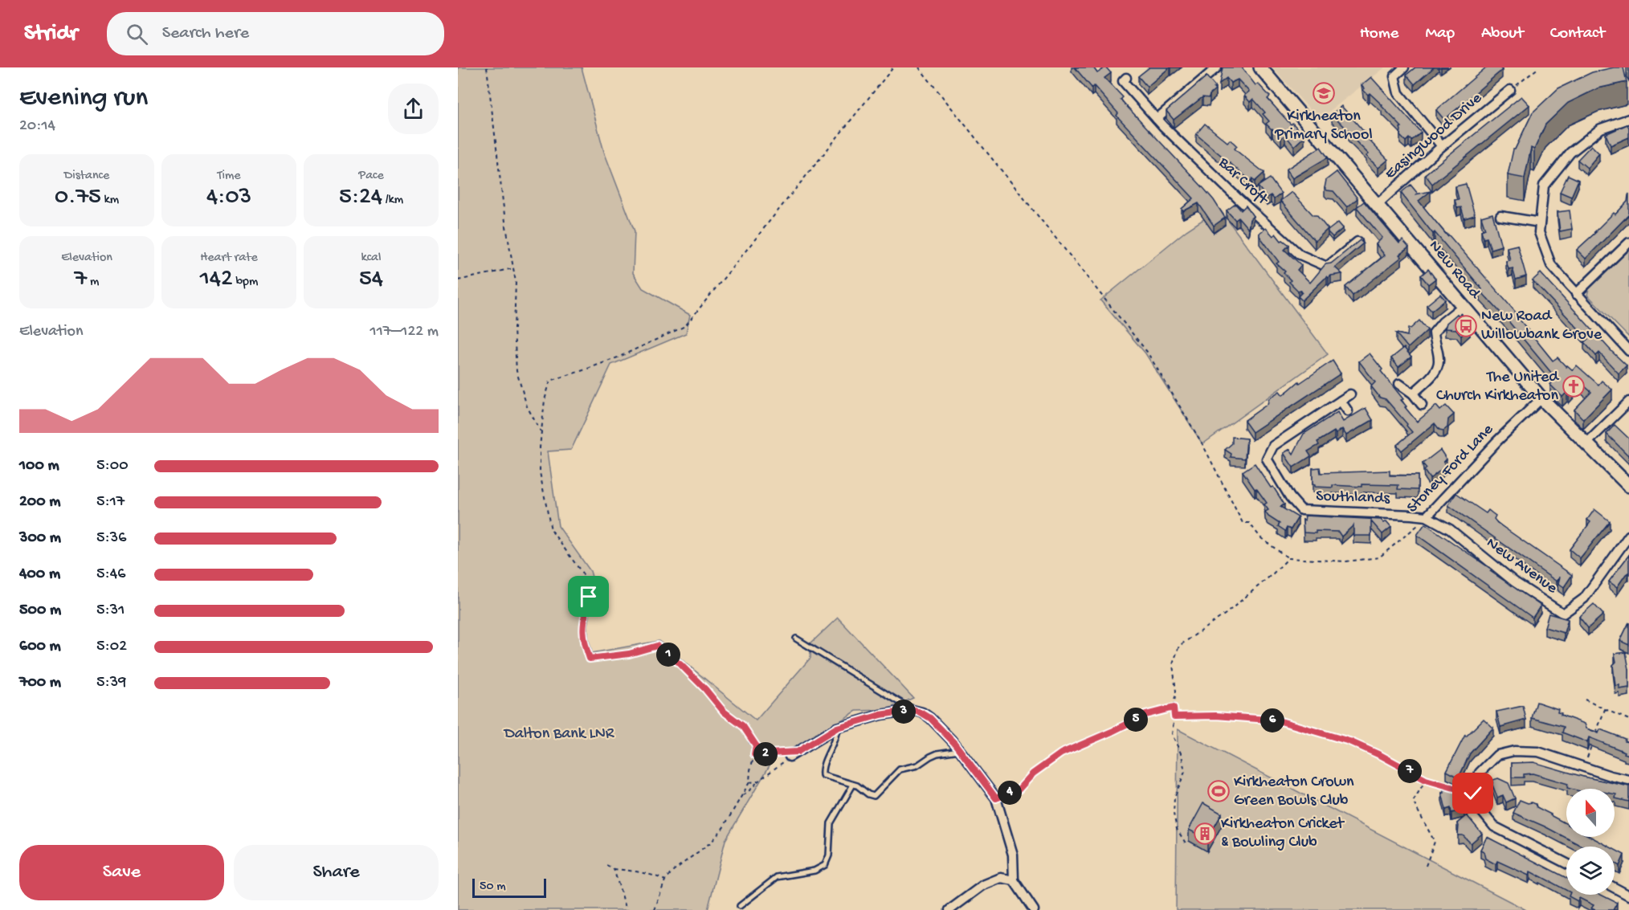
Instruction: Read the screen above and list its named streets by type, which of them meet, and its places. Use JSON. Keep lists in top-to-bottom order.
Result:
{
  "streets": {
    "street": [
      "Easingwood Drive",
      "Bar Croft",
      "New Road",
      "Stoney Ford Lane",
      "Southlands",
      "New Avenue"
    ]
  },
  "crossings": [
    ["Easingwood Drive", "New Road"],
    ["New Road", "Stoney Ford Lane"],
    ["Stoney Ford Lane", "Southlands"],
    ["Stoney Ford Lane", "New Avenue"],
    ["Southlands", "New Avenue"]
  ],
  "parks": ["Dalton Bank LNR"],
  "places": {
    "school or university": ["Kirkheaton Primary School"],
    "bus stop": ["New Road Willowbank Grove"],
    "church": ["The United Church Kirkheaton"],
    "sports": ["Kirkheaton Crown Green Bowls Club"],
    "building": ["Kirkheaton Cricket & Bowling Club"]
  },
  "scale_bar": "50 m",
  "north": "top",
  "page": {
    "header": "Stridr",
    "search": "Search here",
    "nav": [
      "Home",
      "Map",
      "About",
      "Contact"
    ],
    "heading": ["Evening run", "20:14"],
    "stats": [
      ["Distance", "0.75 km"],
      ["Time", "4:03"],
      ["Pace", "5:24 /km"],
      ["Elevation", "7 m"],
      ["Heart rate", "142 bpm"],
      ["kcal", "54"]
    ],
    "chart": ["Elevation", "117–122 m"],
    "list": [
      {
        "name": "100 m",
        "note": "5:00"
      },
      {
        "name": "200 m",
        "note": "5:17"
      },
      {
        "name": "300 m",
        "note": "5:36"
      },
      {
        "name": "400 m",
        "note": "5:46"
      },
      {
        "name": "500 m",
        "note": "5:31"
      },
      {
        "name": "600 m",
        "note": "5:02"
      },
      {
        "name": "700 m",
        "note": "5:39"
      }
    ],
    "pins": [
      "1",
      "3",
      "5",
      "6",
      "2",
      "7",
      "4"
    ],
    "buttons": ["Save", "Share"],
    "scale": "50 m"
  }
}
